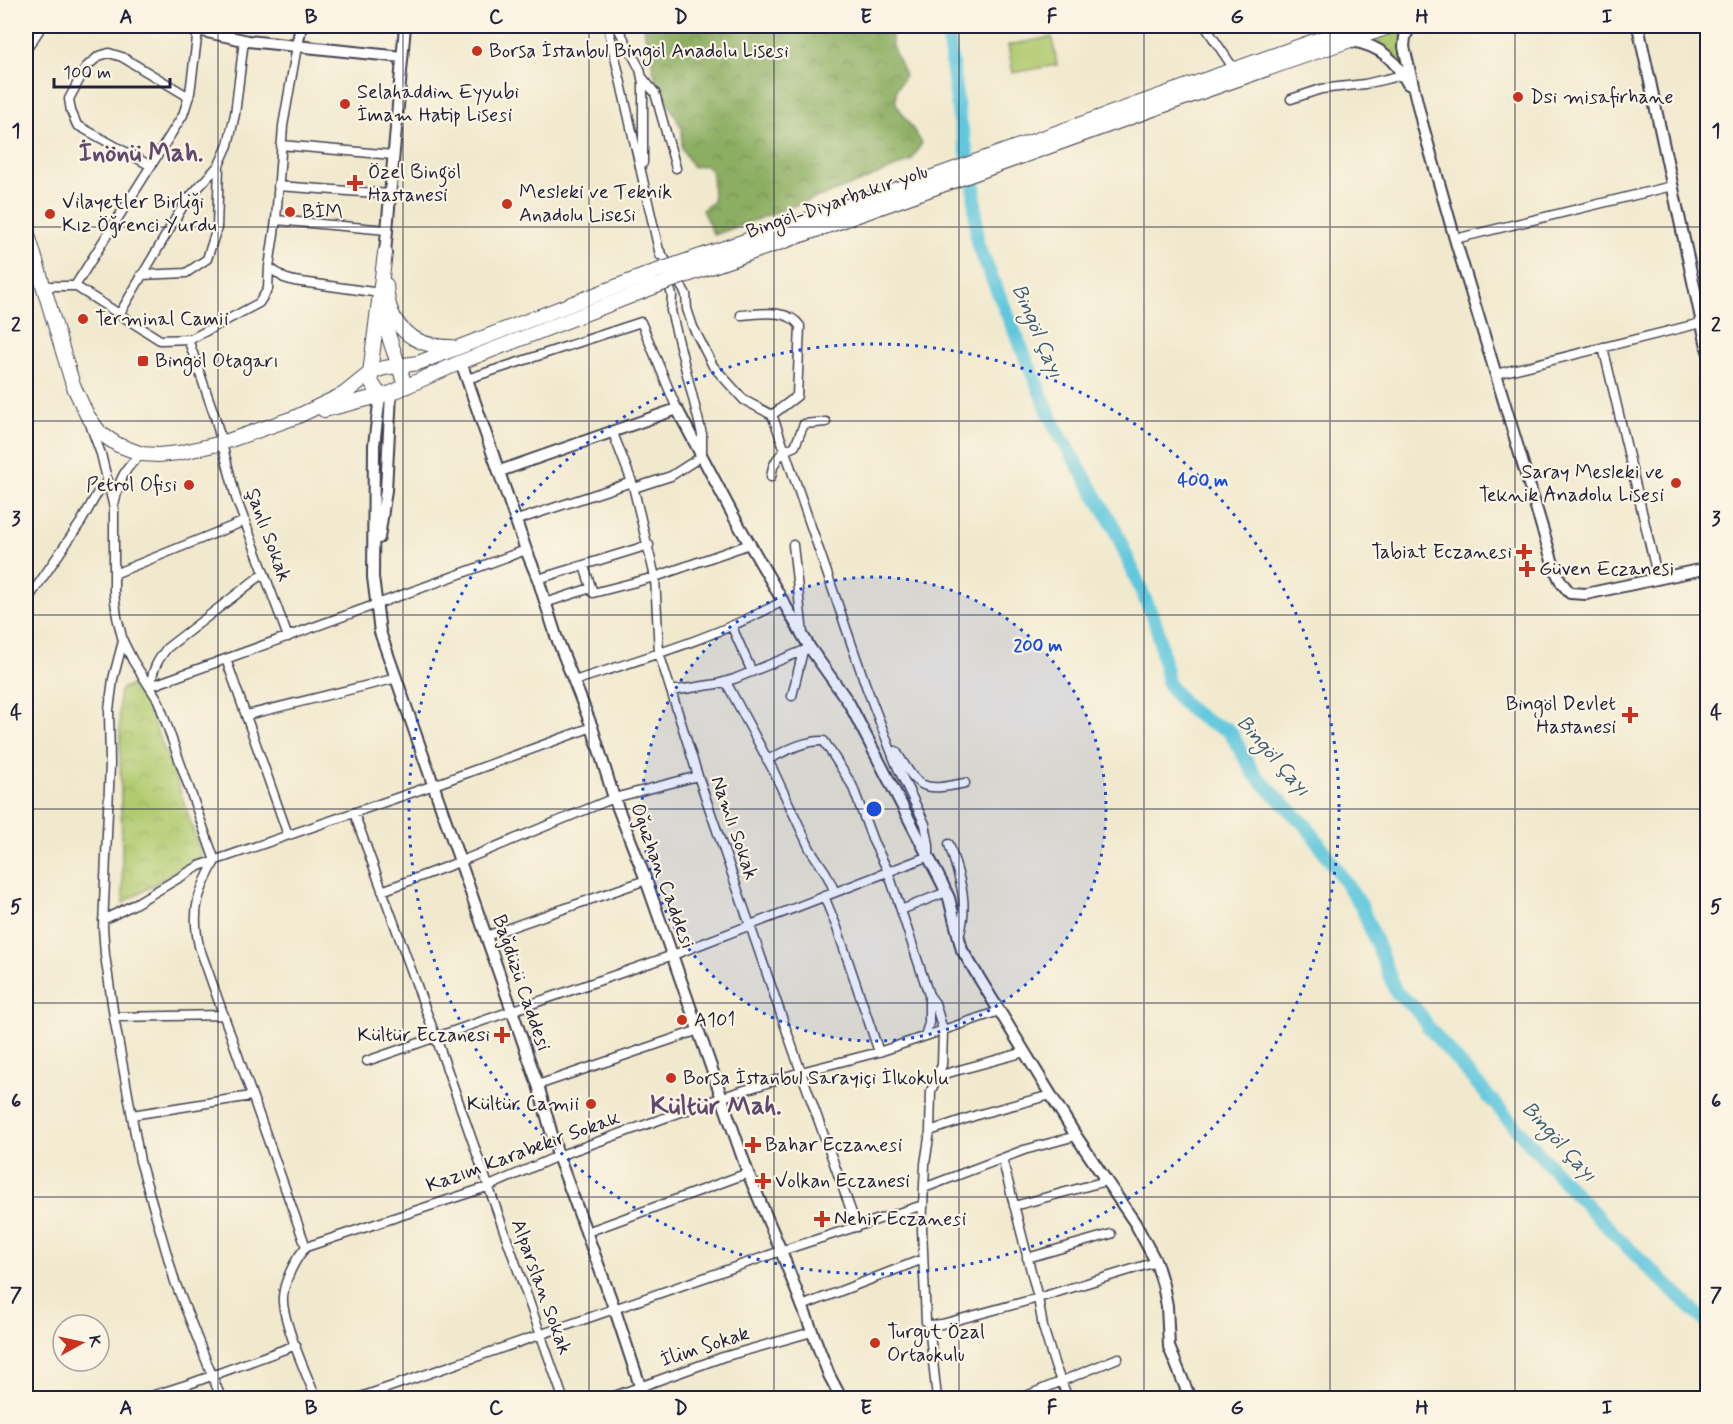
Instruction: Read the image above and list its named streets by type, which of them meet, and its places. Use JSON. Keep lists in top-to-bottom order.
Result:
{
  "streets": {
    "main road": ["Bingöl-Diyarbakır yolu"],
    "street": [
      "Şanlı Sokak",
      "Namlı Sokak",
      "Oğuzhan Caddesi",
      "Bağdüzü Caddesi",
      "Kazım Karabekir Sokak",
      "Alparslan Sokak",
      "İlim Sokak"
    ]
  },
  "crossings": [
    ["Bingöl-Diyarbakır yolu", "Şanlı Sokak"],
    ["Bingöl-Diyarbakır yolu", "Oğuzhan Caddesi"],
    ["Bingöl-Diyarbakır yolu", "Bağdüzü Caddesi"],
    ["Namlı Sokak", "Kazım Karabekir Sokak"],
    ["Oğuzhan Caddesi", "Kazım Karabekir Sokak"],
    ["Oğuzhan Caddesi", "İlim Sokak"],
    ["Bağdüzü Caddesi", "Kazım Karabekir Sokak"],
    ["Bağdüzü Caddesi", "İlim Sokak"],
    ["Kazım Karabekir Sokak", "Alparslan Sokak"]
  ],
  "districts": ["İnönü Mah.", "Kültür Mah."],
  "water": ["Bingöl Çayı"],
  "places": {
    "other": [
      "Borsa İstanbul Bingöl Anadolu Lisesi",
      "Dsi misafirhane",
      "Selahaddin Eyyubi İmam Hatip Lisesi",
      "Mesleki ve Teknik Anadolu Lisesi",
      "BİM",
      "Vilayetler Birliği Kız Öğrenci Yurdu",
      "Terminal Camii",
      "Saray Mesleki ve Teknik Anadolu Lisesi",
      "Petrol Ofisi",
      "A101",
      "Borsa İstanbul Sarayiçi İlkokulu",
      "Kültür Camii",
      "Turgut Özal Ortaokulu"
    ],
    "health": [
      "Özel Bingöl Hastanesi",
      "Tabiat Eczanesi",
      "Güven Eczanesi",
      "Bingöl Devlet Hastanesi",
      "Kültür Eczanesi",
      "Bahar Eczanesi",
      "Volkan Eczanesi",
      "Nehir Eczanesi"
    ],
    "transit": ["Bingöl Otagarı"]
  },
  "scale_bar": "100 m",
  "north": "right",
  "grid": {
    "columns": [
      "A",
      "B",
      "C",
      "D",
      "E",
      "F",
      "G",
      "H",
      "I"
    ],
    "rows": [
      "1",
      "2",
      "3",
      "4",
      "5",
      "6",
      "7"
    ]
  },
  "rings": ["400 m", "200 m"]
}
